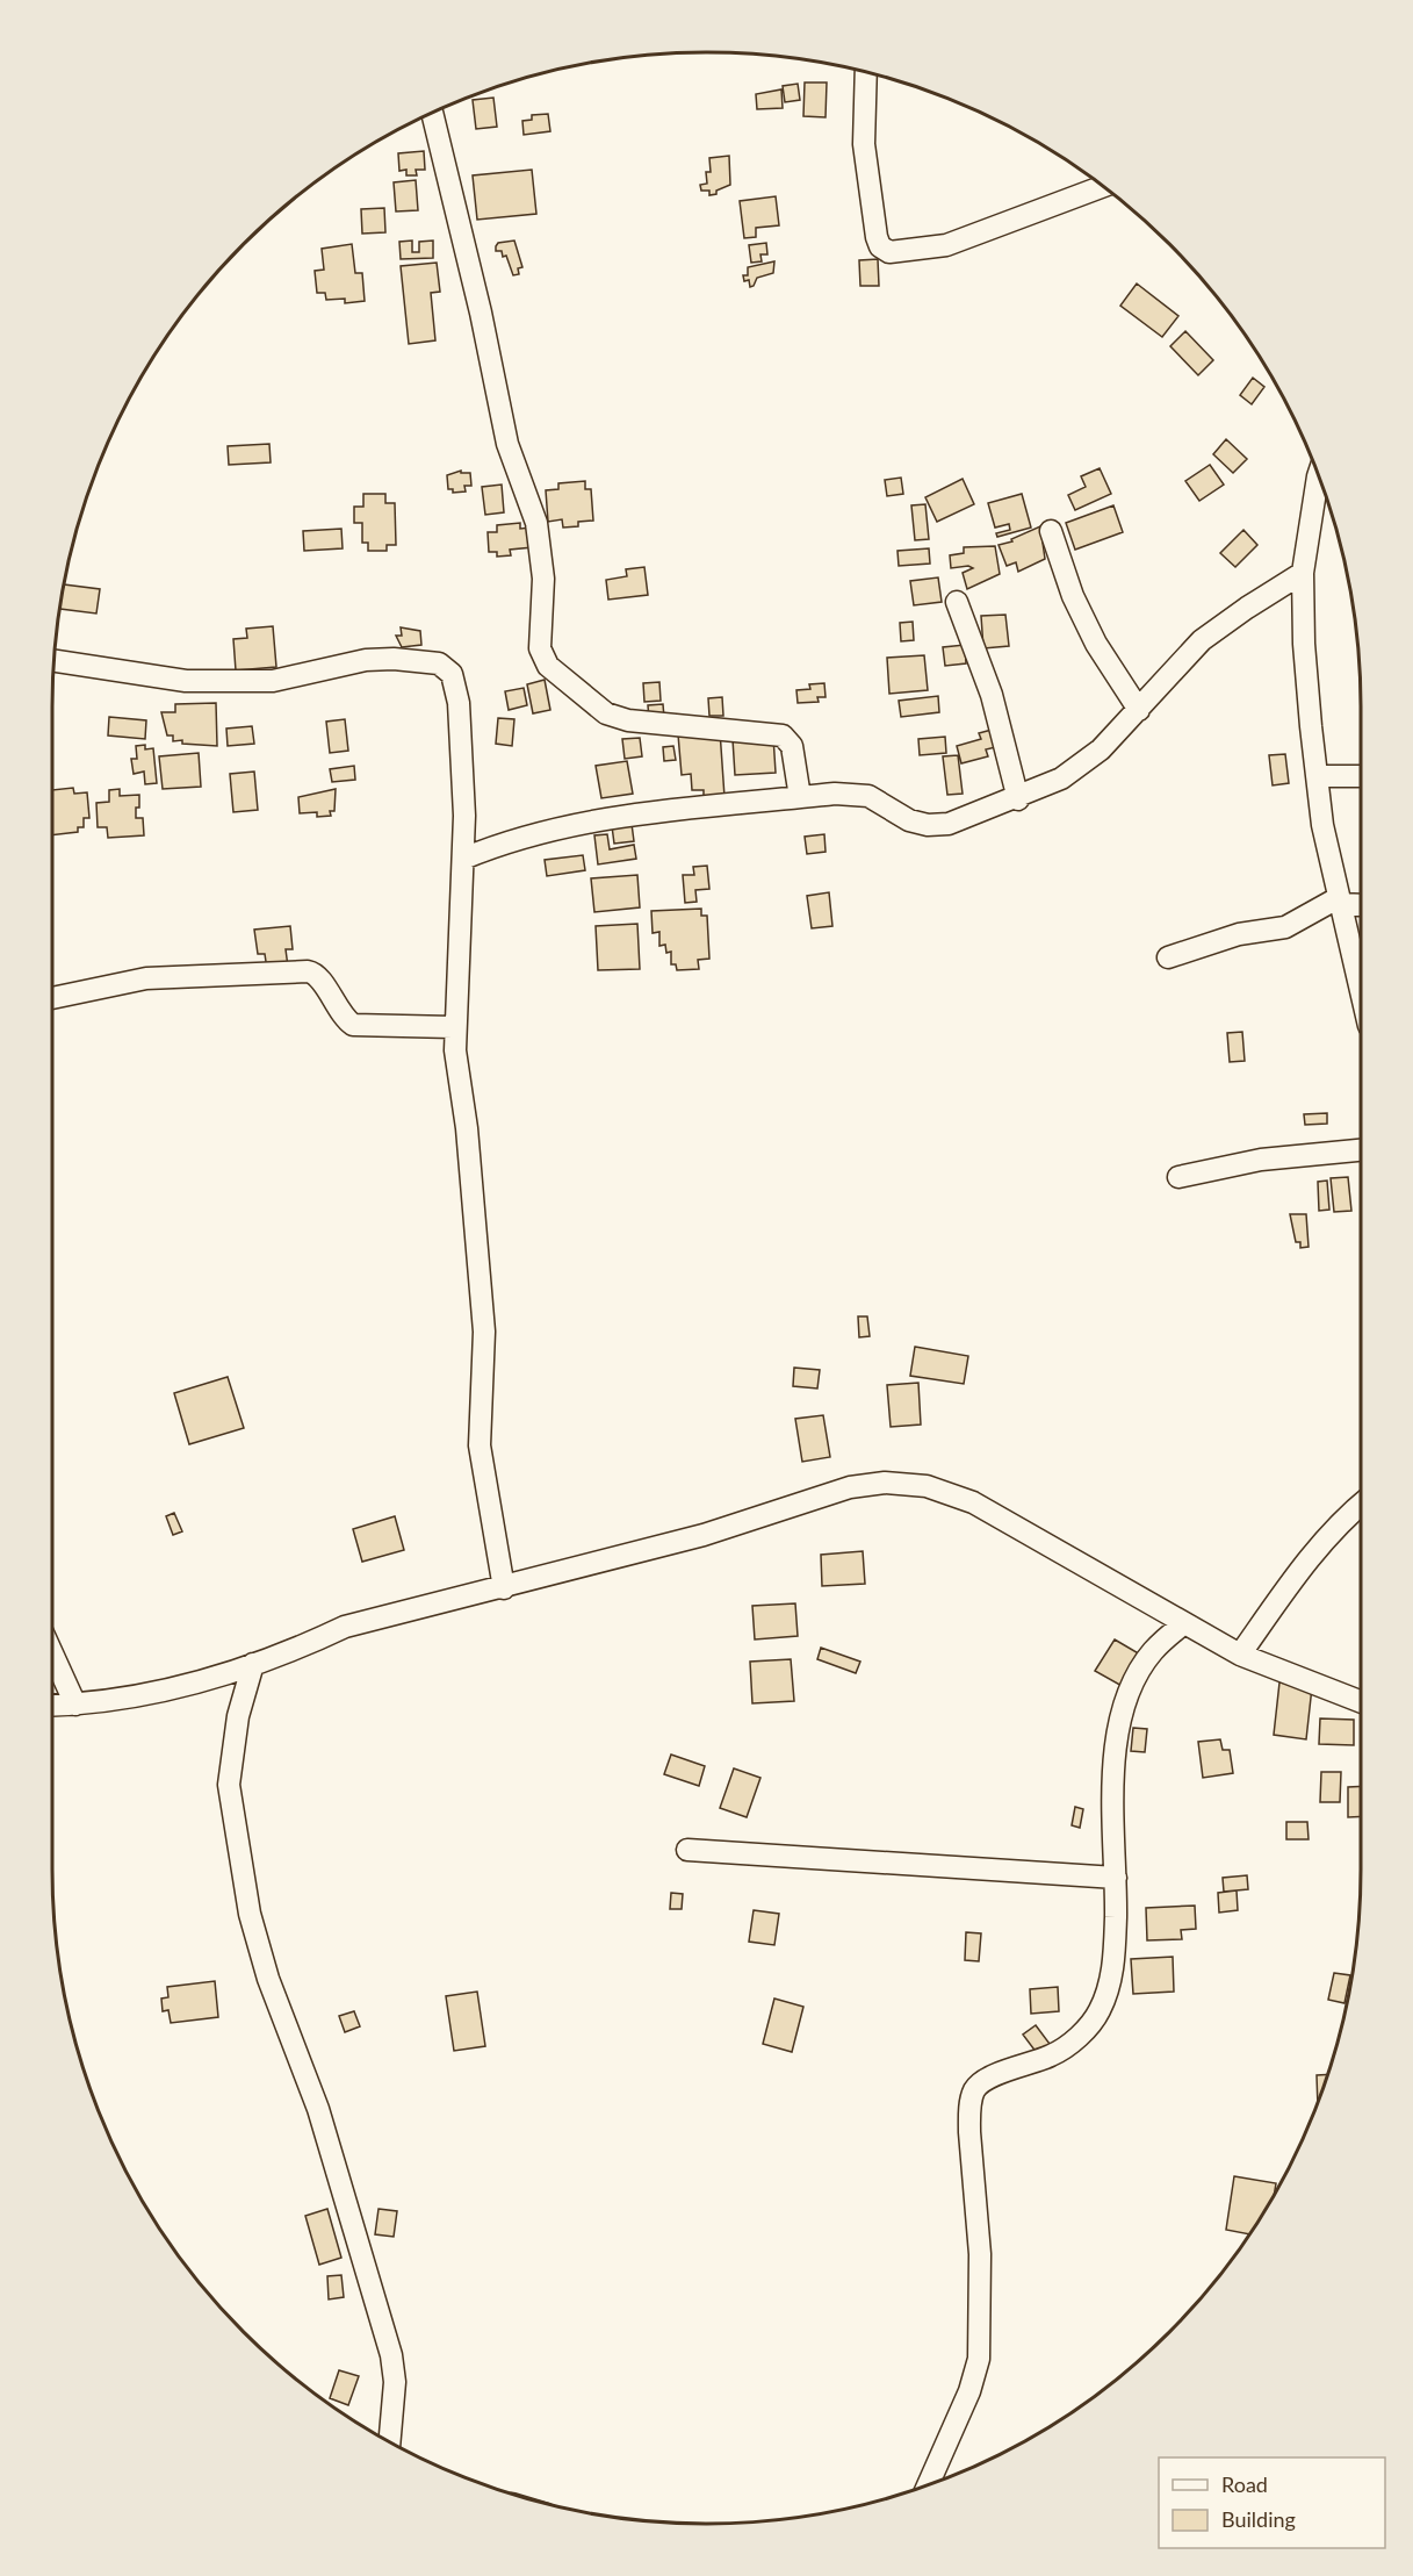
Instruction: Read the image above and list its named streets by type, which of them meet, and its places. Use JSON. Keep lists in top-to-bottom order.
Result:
{
  "legend": ["Road", "Building"]
}
